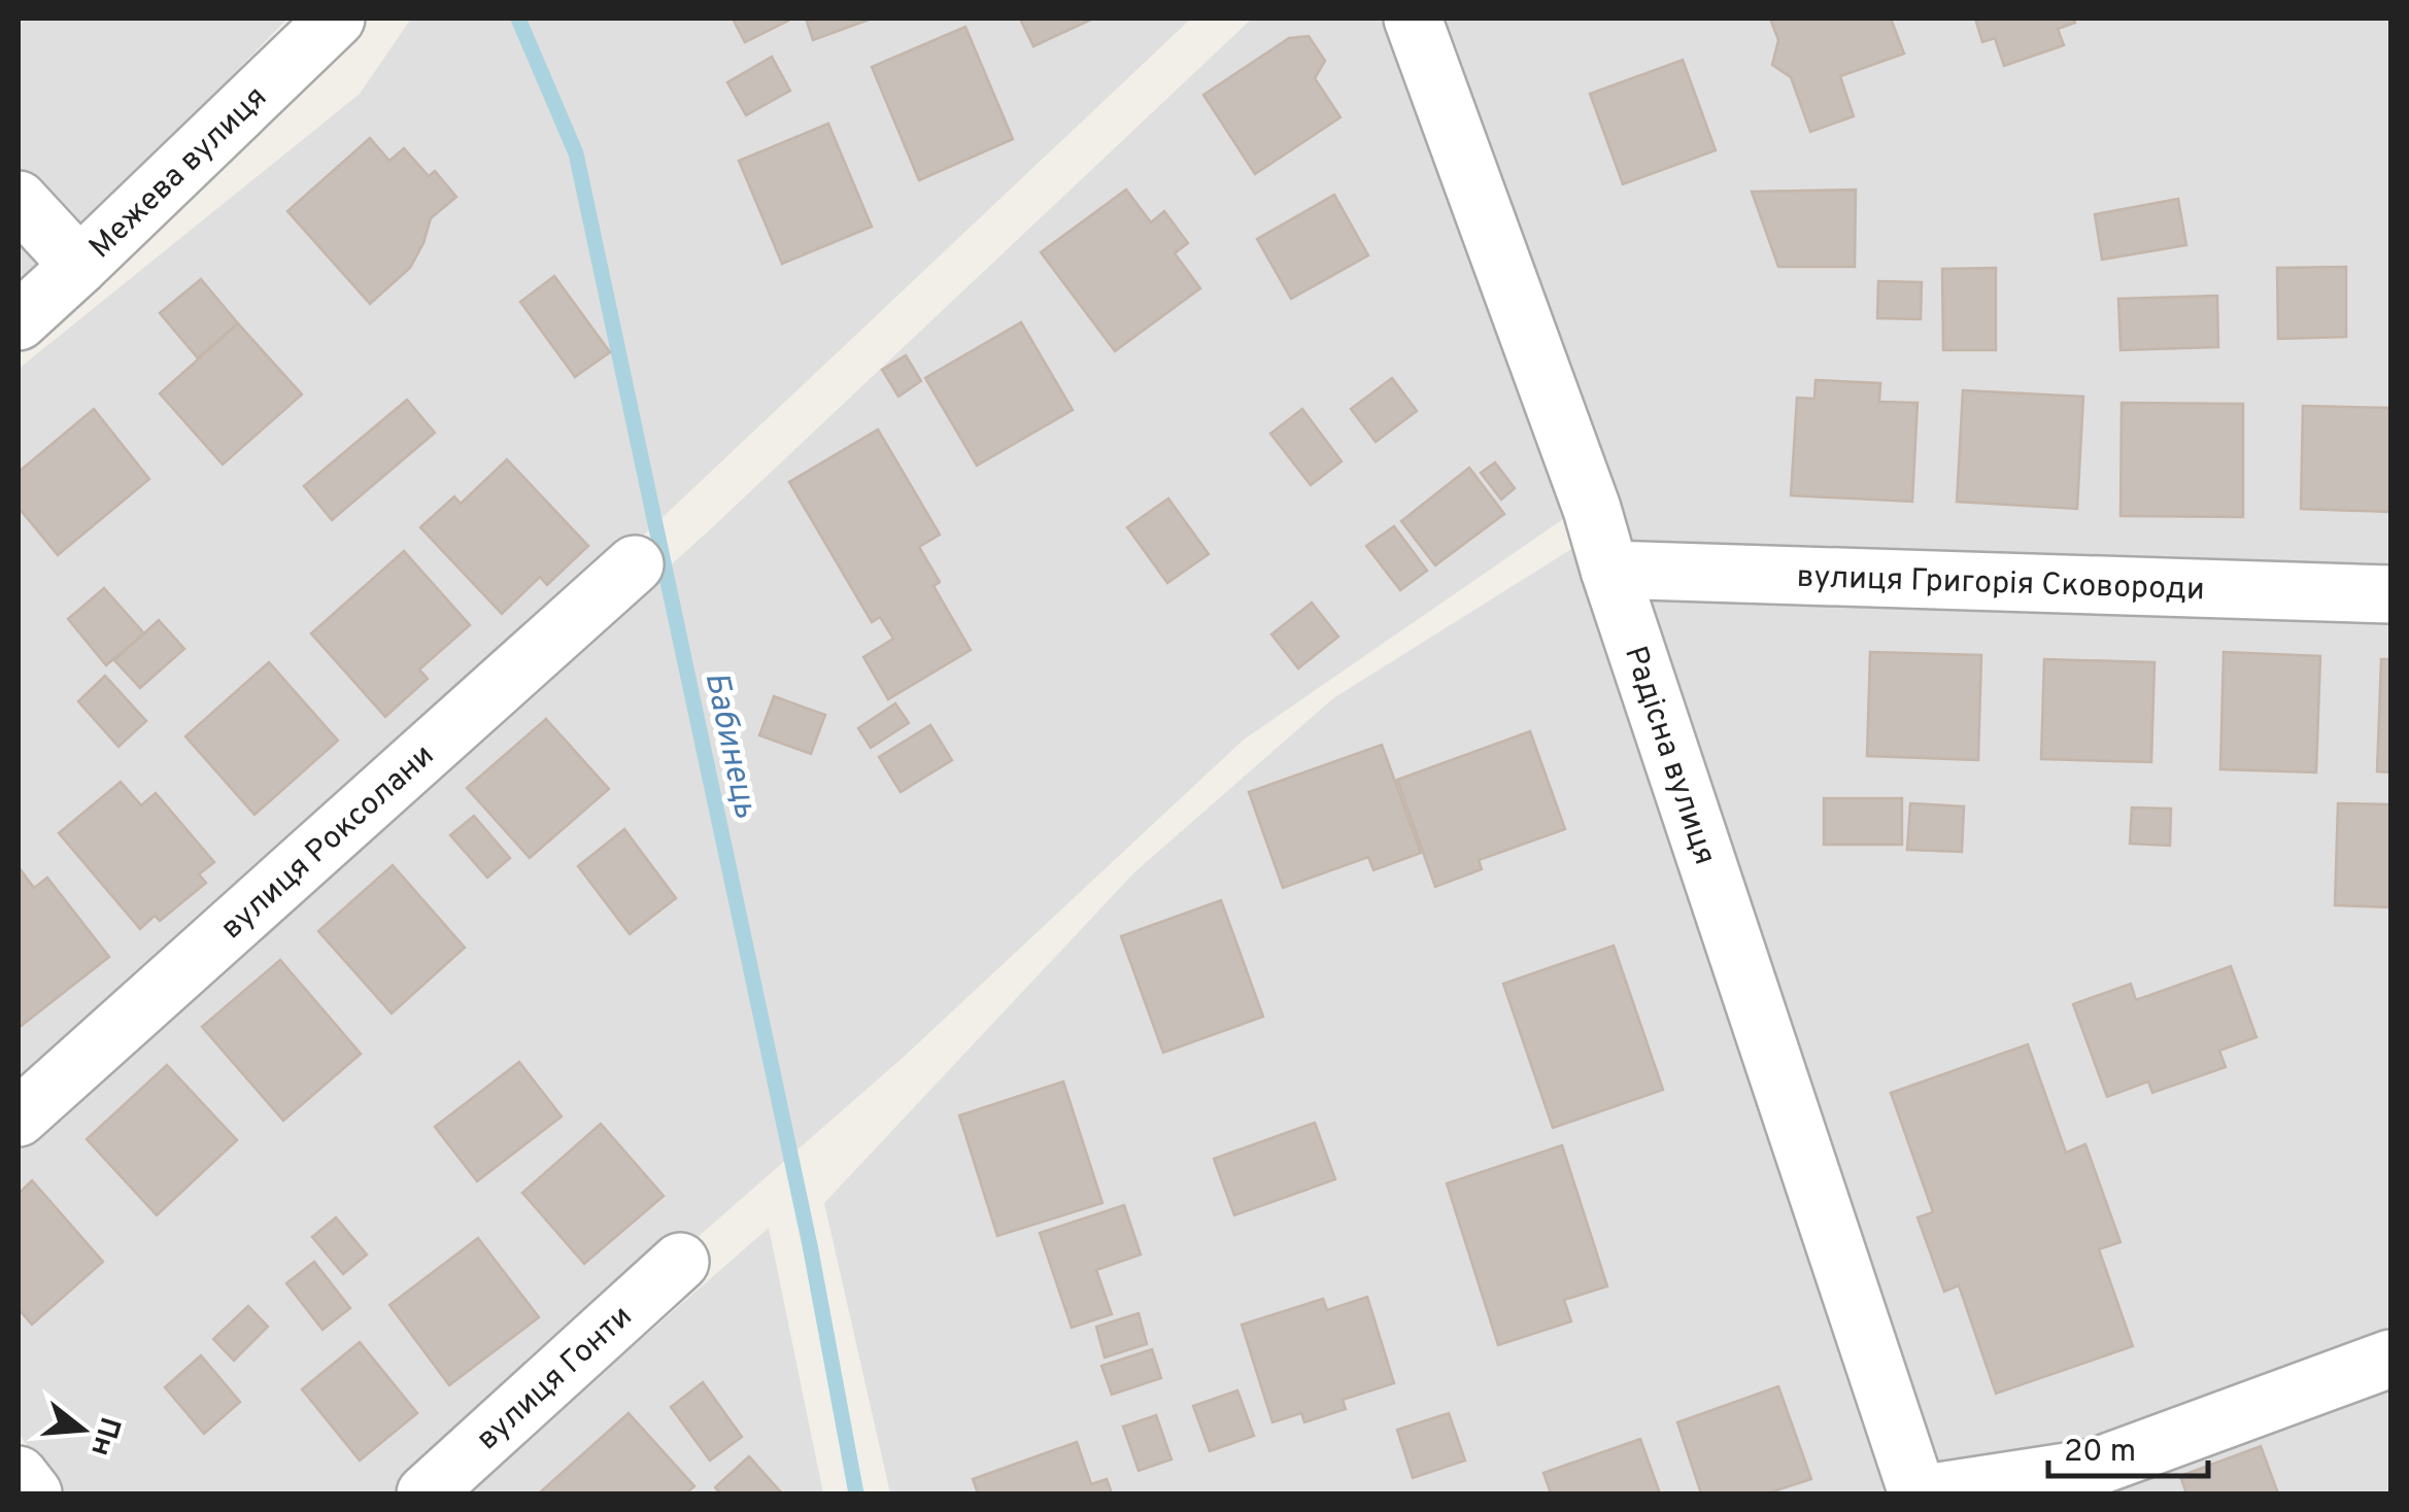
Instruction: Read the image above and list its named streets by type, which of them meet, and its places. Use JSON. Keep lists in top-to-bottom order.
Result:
{
  "streets": {
    "street": [
      "Межева вулиця",
      "вулиця Григорія Сковороди",
      "Радісна вулиця",
      "вулиця Роксолани",
      "вулиця Гонти"
    ]
  },
  "crossings": [
    ["вулиця Григорія Сковороди", "Радісна вулиця"]
  ],
  "water": ["Бабинець"],
  "scale_bar": "20 m",
  "north": "right"
}
